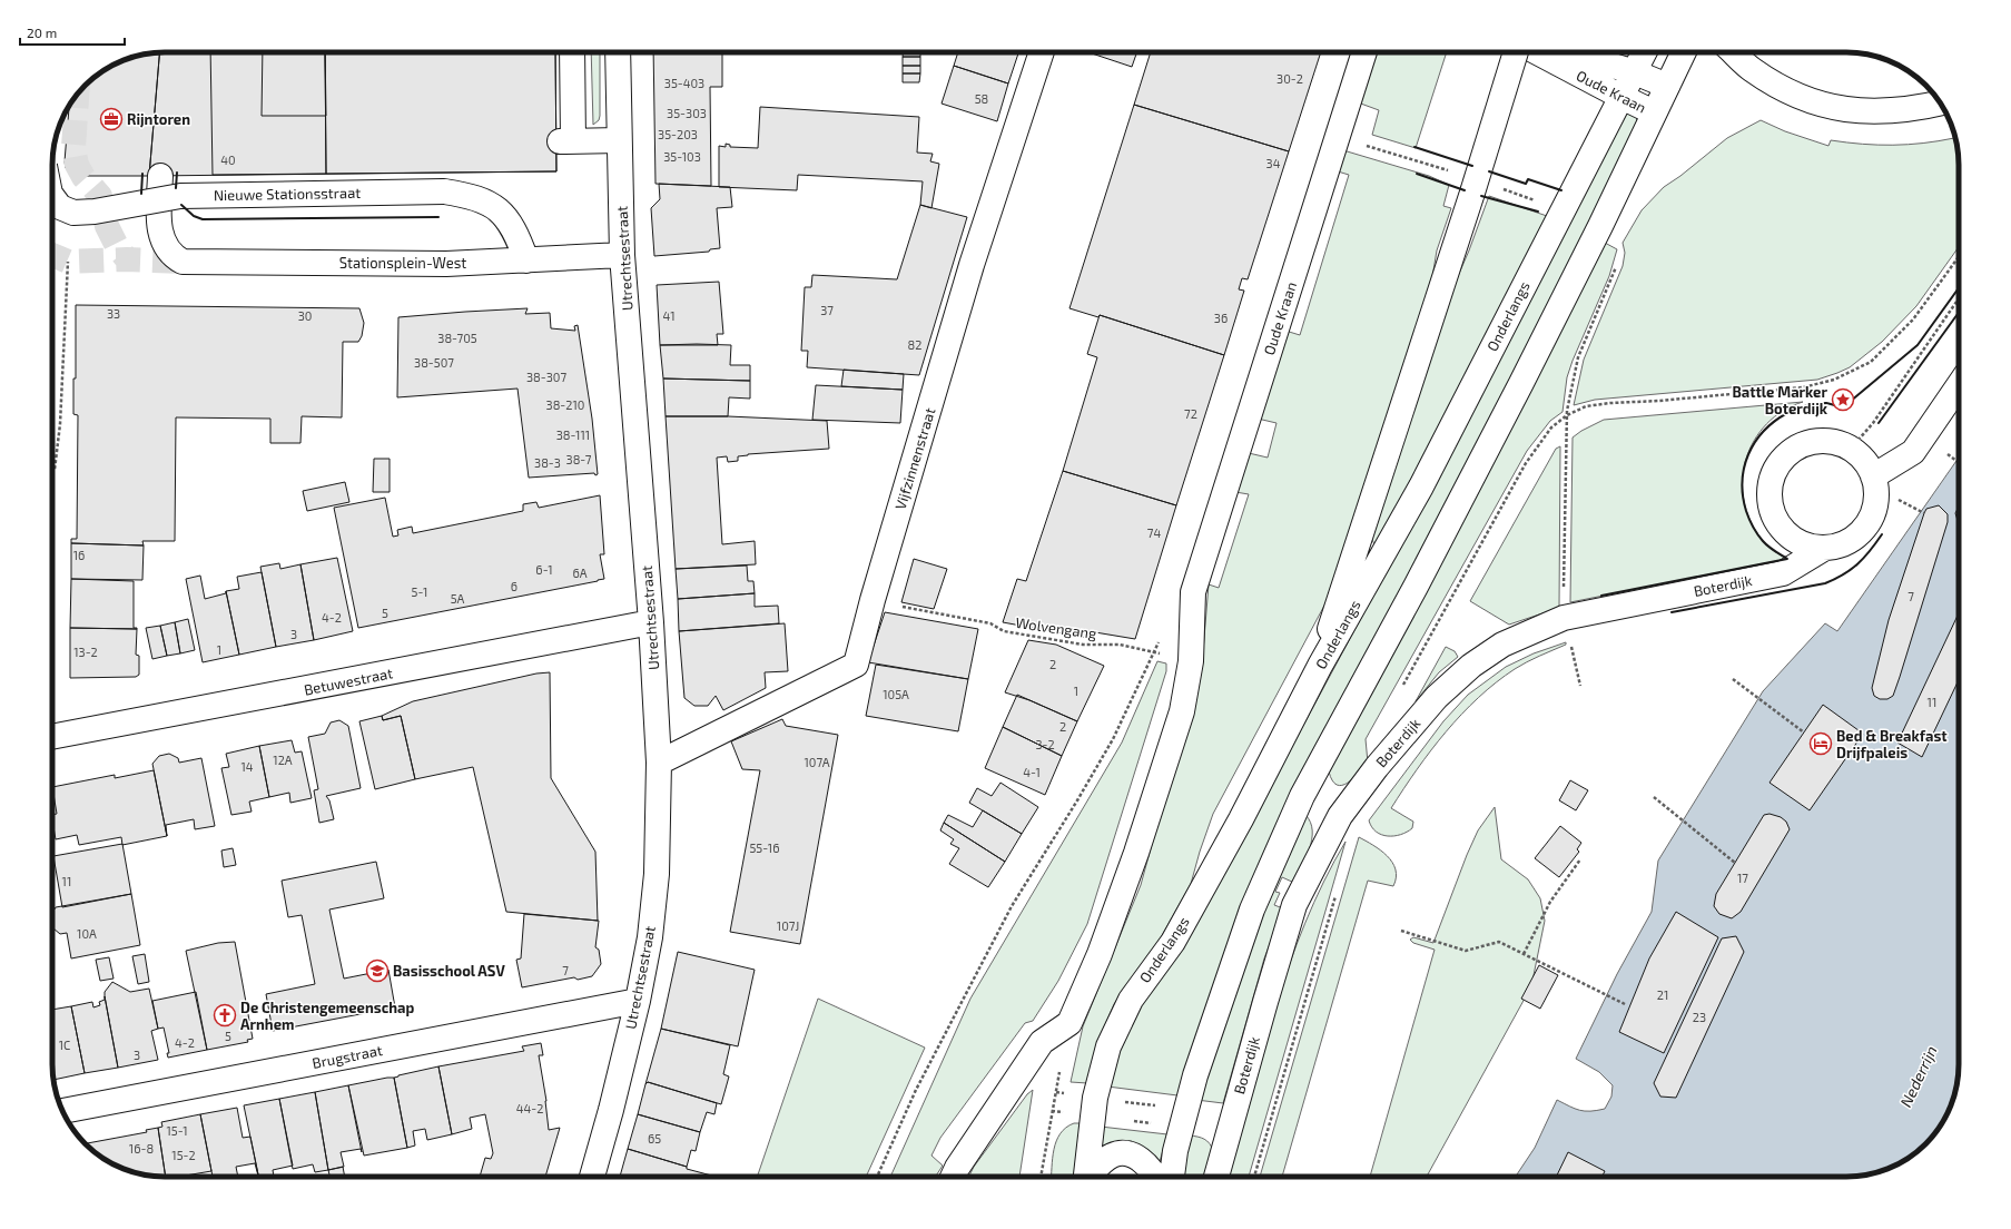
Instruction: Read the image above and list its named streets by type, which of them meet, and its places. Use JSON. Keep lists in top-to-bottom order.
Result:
{
  "streets": {
    "street": [
      "Oude Kraan",
      "Nieuwe Stationsstraat",
      "Utrechtsestraat",
      "Stationsplein-West",
      "Onderlangs",
      "Vijfzinnenstraat",
      "Boterdijk",
      "Betuwestraat",
      "Brugstraat"
    ],
    "path": ["Wolvengang"]
  },
  "crossings": [
    ["Oude Kraan", "Onderlangs"],
    ["Oude Kraan", "Wolvengang"],
    ["Nieuwe Stationsstraat", "Stationsplein-West"],
    ["Utrechtsestraat", "Stationsplein-West"],
    ["Utrechtsestraat", "Vijfzinnenstraat"],
    ["Utrechtsestraat", "Betuwestraat"],
    ["Utrechtsestraat", "Brugstraat"]
  ],
  "water": ["Nederrijn"],
  "places": {
    "office": ["Rijntoren"],
    "place": ["Battle Marker Boterdijk"],
    "hotel": ["Bed & Breakfast Drijfpaleis"],
    "school or university": ["Basisschool ASV"],
    "church": ["De Christengemeenschap Arnhem"]
  },
  "house_numbers": [
    "30-2",
    "35-403",
    "58",
    "35-303",
    "35-203",
    "35-103",
    "40",
    "34",
    "37",
    "33",
    "30",
    "41",
    "36",
    "38-705",
    "82",
    "38-507",
    "38-307",
    "38-210",
    "72",
    "38-111",
    "38-7",
    "38-3",
    "74",
    "16",
    "6-1",
    "6A",
    "6",
    "5-1",
    "7",
    "5A",
    "5",
    "4-2",
    "3",
    "1",
    "13-2",
    "2",
    "1",
    "105A",
    "11",
    "2",
    "3-2",
    "12A",
    "107A",
    "14",
    "4-1",
    "55-16",
    "17",
    "11",
    "107J",
    "10A",
    "7",
    "21",
    "23",
    "5",
    "4-2",
    "1C",
    "3",
    "44-2",
    "15-1",
    "65",
    "16-8",
    "15-2"
  ],
  "scale_bar": "20 m"
}
